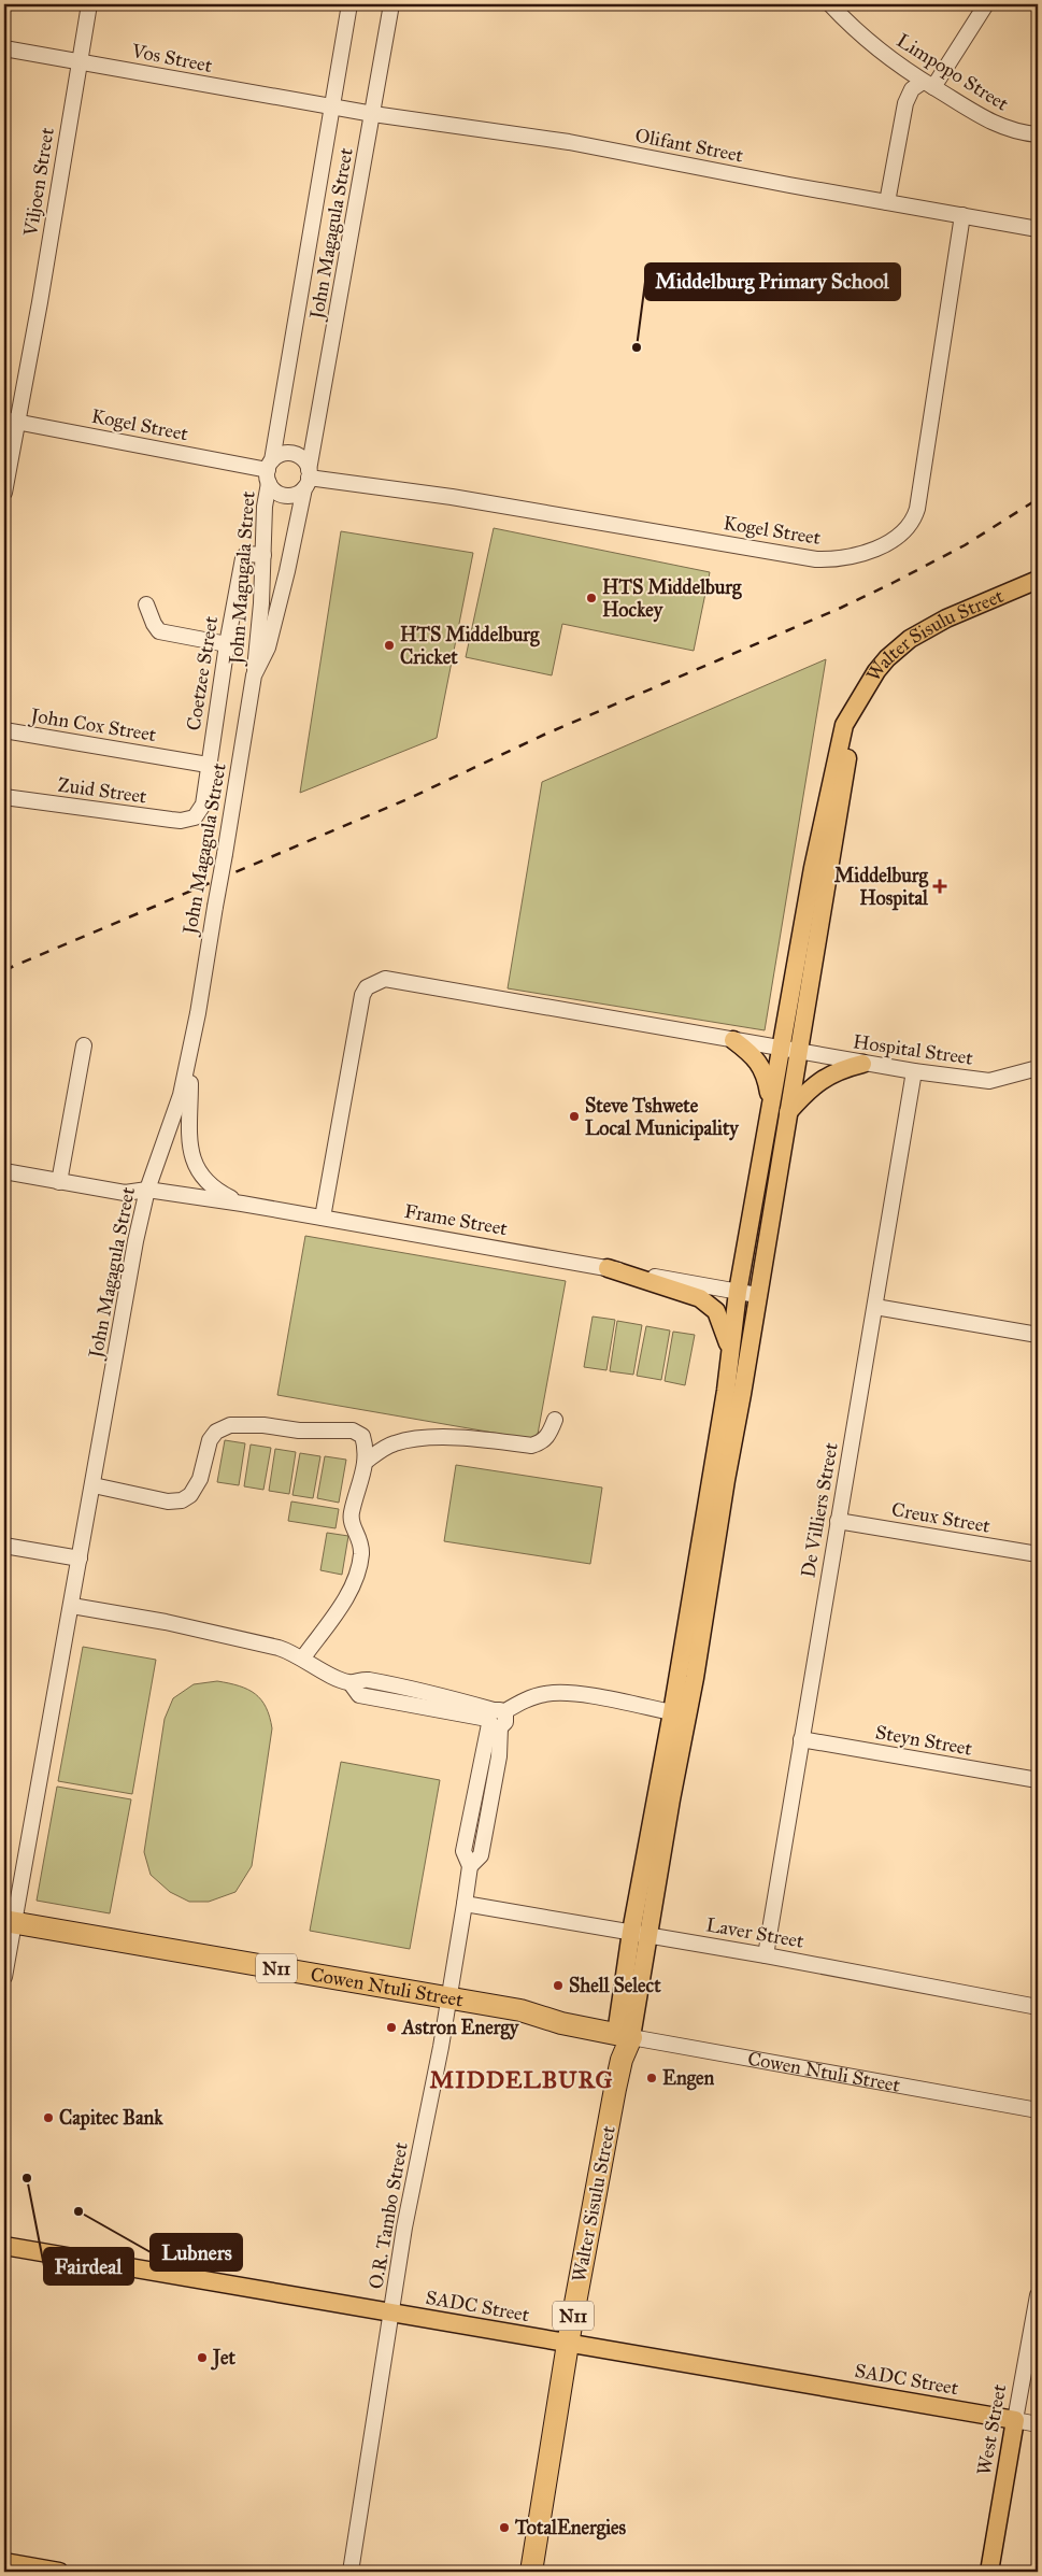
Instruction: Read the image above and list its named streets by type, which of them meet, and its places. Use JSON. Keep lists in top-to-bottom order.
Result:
{
  "streets": {
    "highway": ["Walter Sisulu Street", "N11", "Cowen Ntuli Street"],
    "main road": ["SADC Street", "West Street"],
    "street": [
      "Vos Street",
      "Limpopo Street",
      "Olifant Street",
      "Viljoen Street",
      "John Magagula Street",
      "Kogel Street",
      "John Magugala Street",
      "Coetzee Street",
      "John Cox Street",
      "Zuid Street",
      "Hospital Street",
      "Frame Street",
      "De Villiers Street",
      "Creux Street",
      "Steyn Street",
      "Laver Street",
      "O.R. Tambo Street"
    ]
  },
  "crossings": [
    ["Vos Street", "Olifant Street"],
    ["Vos Street", "Viljoen Street"],
    ["Vos Street", "John Magagula Street"],
    ["Olifant Street", "John Magagula Street"],
    ["Olifant Street", "Kogel Street"],
    ["Viljoen Street", "Kogel Street"],
    ["John Magagula Street", "Kogel Street"],
    ["John Magagula Street", "John Magugala Street"],
    ["John Magagula Street", "Frame Street"],
    ["John Magagula Street", "Cowen Ntuli Street"],
    ["Kogel Street", "John Magugala Street"],
    ["John Magugala Street", "Coetzee Street"],
    ["Walter Sisulu Street", "Hospital Street"],
    ["Walter Sisulu Street", "Frame Street"],
    ["Walter Sisulu Street", "Cowen Ntuli Street"],
    ["Walter Sisulu Street", "SADC Street"],
    ["Coetzee Street", "John Cox Street"],
    ["Coetzee Street", "Zuid Street"],
    ["Hospital Street", "Frame Street"],
    ["Hospital Street", "De Villiers Street"],
    ["De Villiers Street", "Creux Street"],
    ["De Villiers Street", "Steyn Street"],
    ["De Villiers Street", "Laver Street"],
    ["Laver Street", "O.R. Tambo Street"],
    ["Cowen Ntuli Street", "O.R. Tambo Street"],
    ["O.R. Tambo Street", "SADC Street"],
    ["SADC Street", "West Street"]
  ],
  "districts": ["MIDDELBURG"],
  "places": {
    "other": [
      "Middelburg Primary School",
      "HTS Middelburg Hockey",
      "HTS Middelburg Cricket",
      "Steve Tshwete Local Municipality",
      "Shell Select",
      "Astron Energy",
      "Engen",
      "Capitec Bank",
      "Fairdeal",
      "Lubners",
      "Jet",
      "TotalEnergies"
    ],
    "health": ["Middelburg Hospital"]
  }
}
